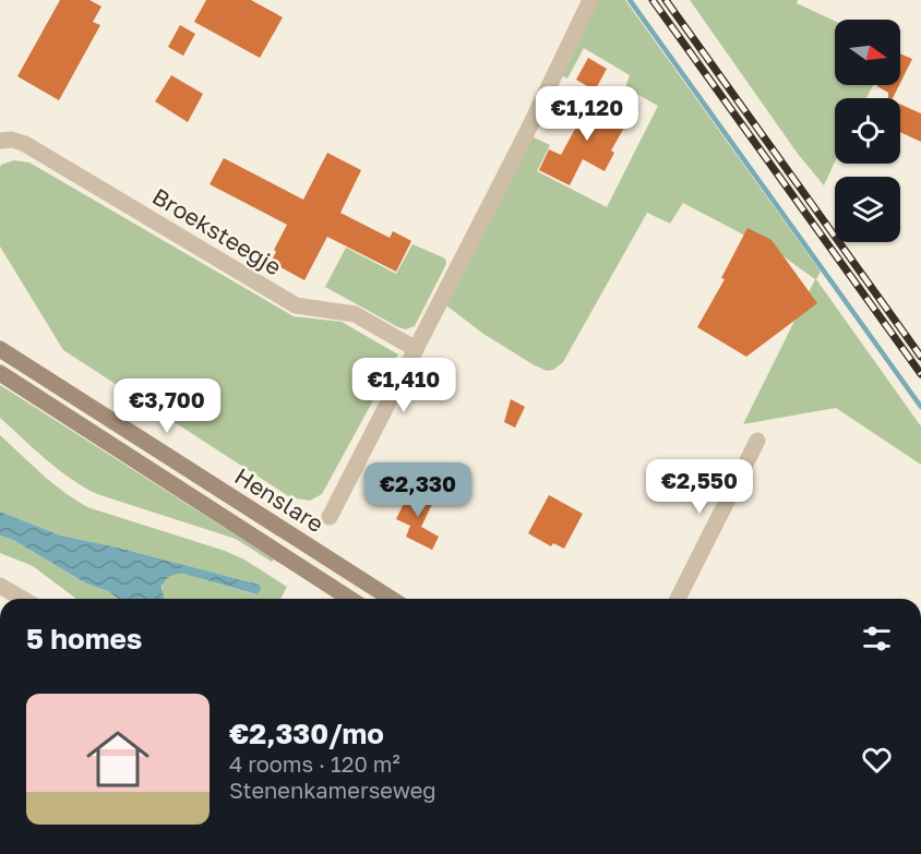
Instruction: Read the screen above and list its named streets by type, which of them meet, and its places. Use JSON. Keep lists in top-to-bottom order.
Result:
{
  "streets": {
    "street": ["Broeksteegje", "Henslare"]
  },
  "north": "right",
  "page": {
    "price": [
      "€1,120",
      "€1,410",
      "€3,700",
      "€2,550",
      "€2,330"
    ],
    "heading": "5 homes",
    "list": [
      {
        "name": "€2,330/mo",
        "note": "4 rooms · 120 m² · Stenenkamerseweg"
      }
    ]
  }
}
